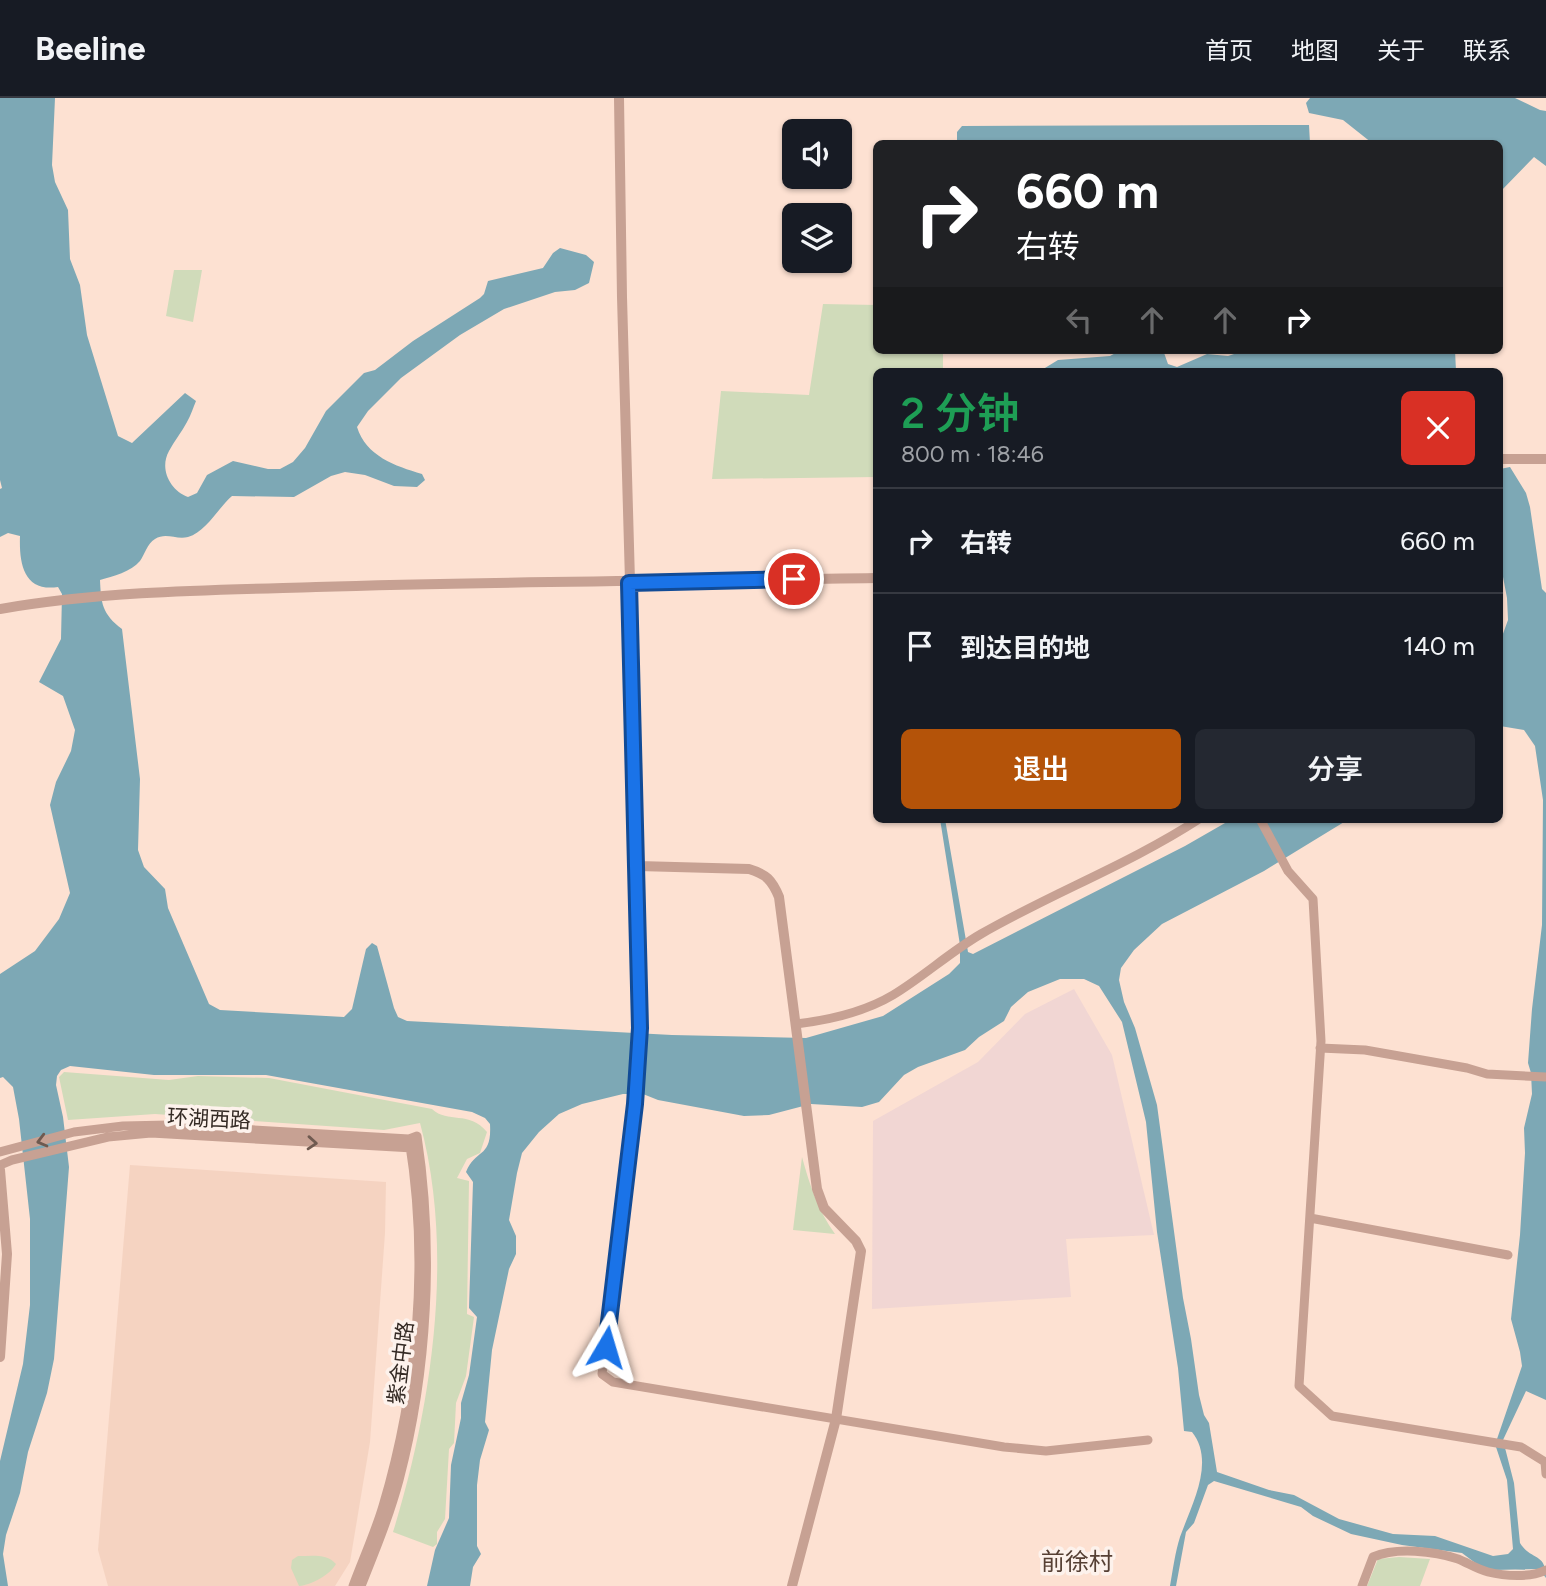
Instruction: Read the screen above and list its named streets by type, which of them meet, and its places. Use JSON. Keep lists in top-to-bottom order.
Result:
{
  "streets": {
    "street": ["环湖西路", "紫金中路"]
  },
  "crossings": [
    ["环湖西路", "紫金中路"]
  ],
  "districts": ["前徐村"],
  "page": {
    "header": "Beeline",
    "nav": [
      "首页",
      "地图",
      "关于",
      "联系"
    ],
    "turn": ["660 m", "右转"],
    "heading": ["2 分钟", "800 m · 18:46"],
    "list": [
      {
        "name": "右转",
        "value": "660 m"
      },
      {
        "name": "到达目的地",
        "value": "140 m"
      }
    ],
    "buttons": ["退出", "分享"]
  }
}
